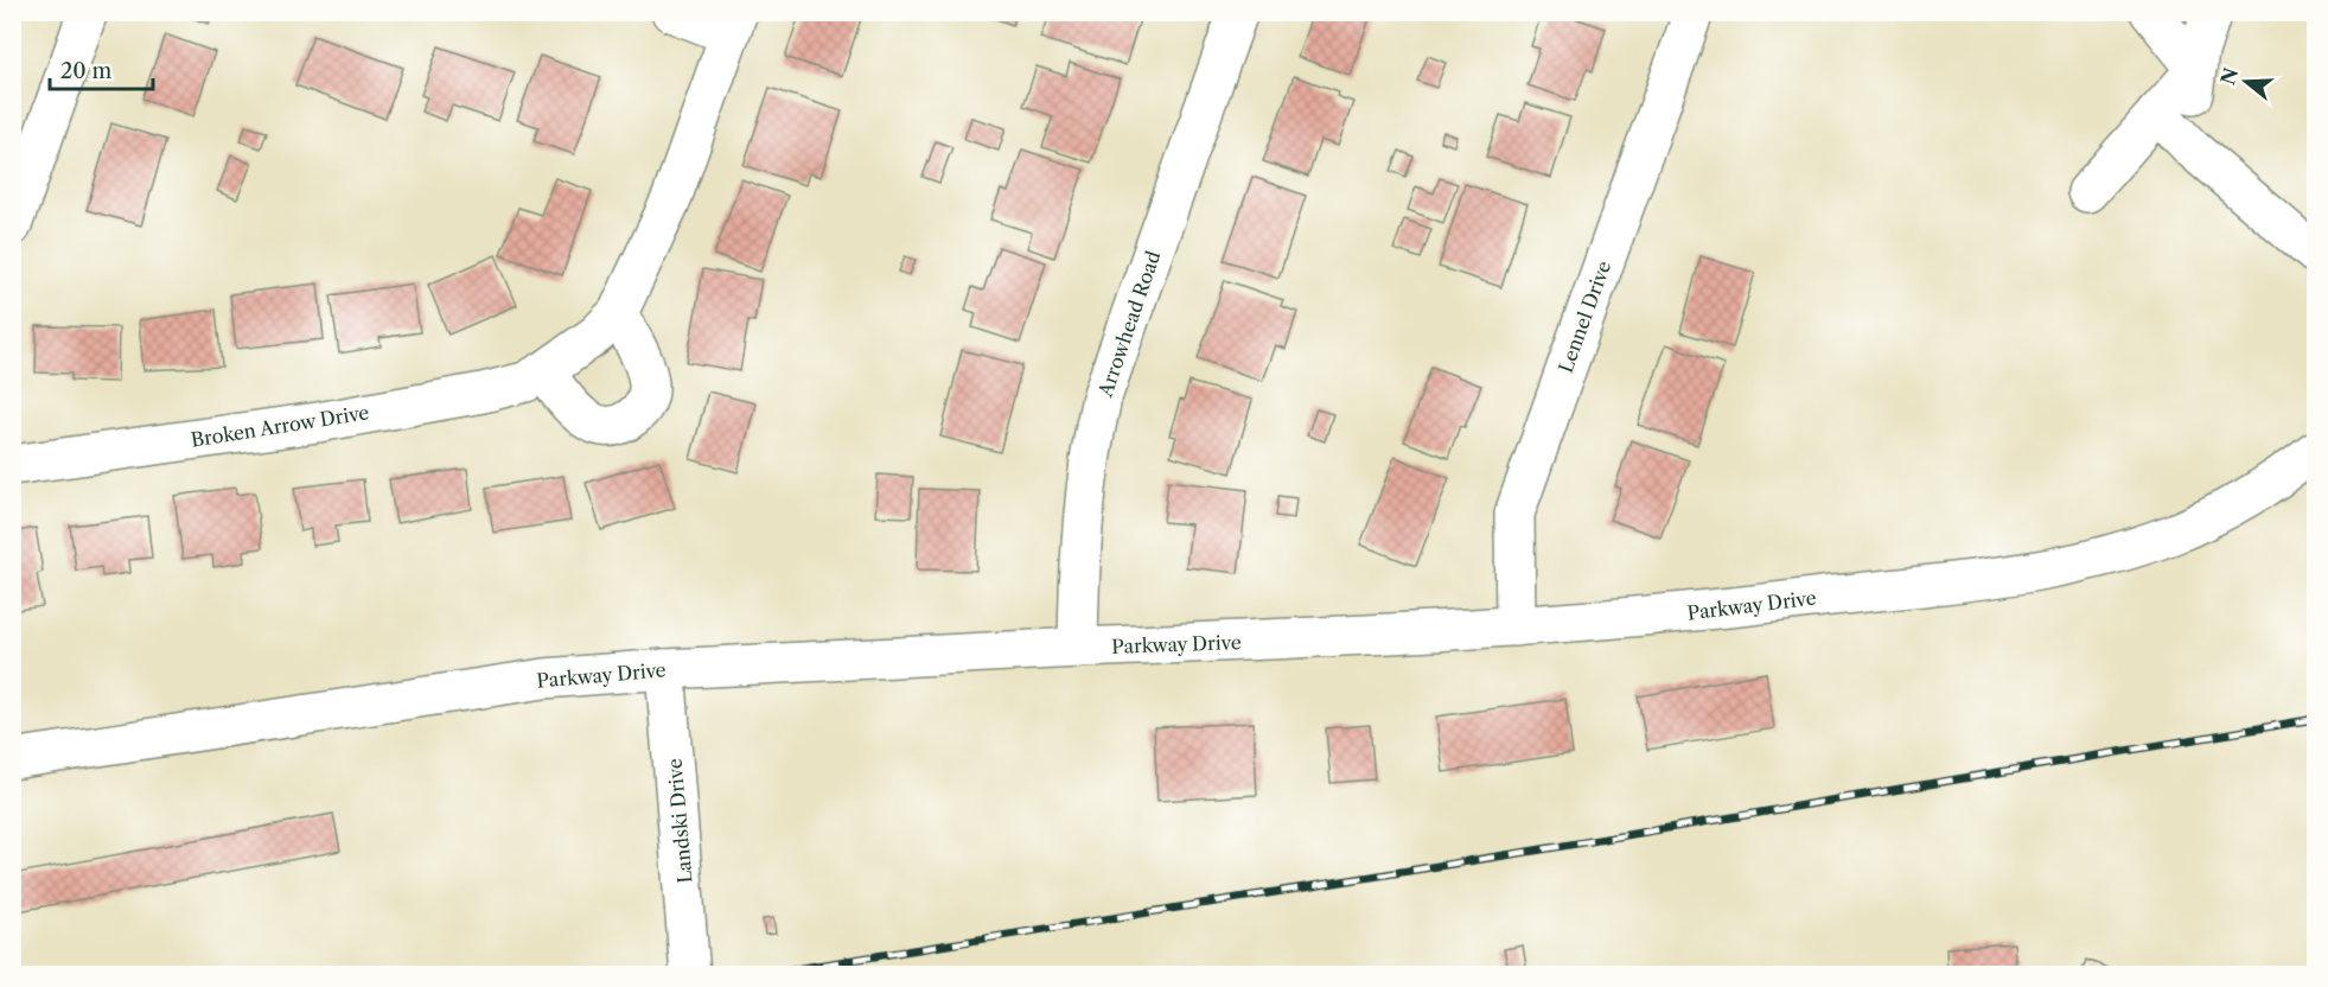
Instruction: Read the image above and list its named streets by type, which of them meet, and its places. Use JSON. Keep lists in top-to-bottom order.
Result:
{
  "streets": {
    "street": [
      "Lennel Drive",
      "Arrowhead Road",
      "Broken Arrow Drive",
      "Parkway Drive",
      "Landski Drive"
    ]
  },
  "crossings": [
    ["Lennel Drive", "Parkway Drive"],
    ["Arrowhead Road", "Parkway Drive"],
    ["Parkway Drive", "Landski Drive"]
  ],
  "scale_bar": "20 m",
  "north": "left"
}
